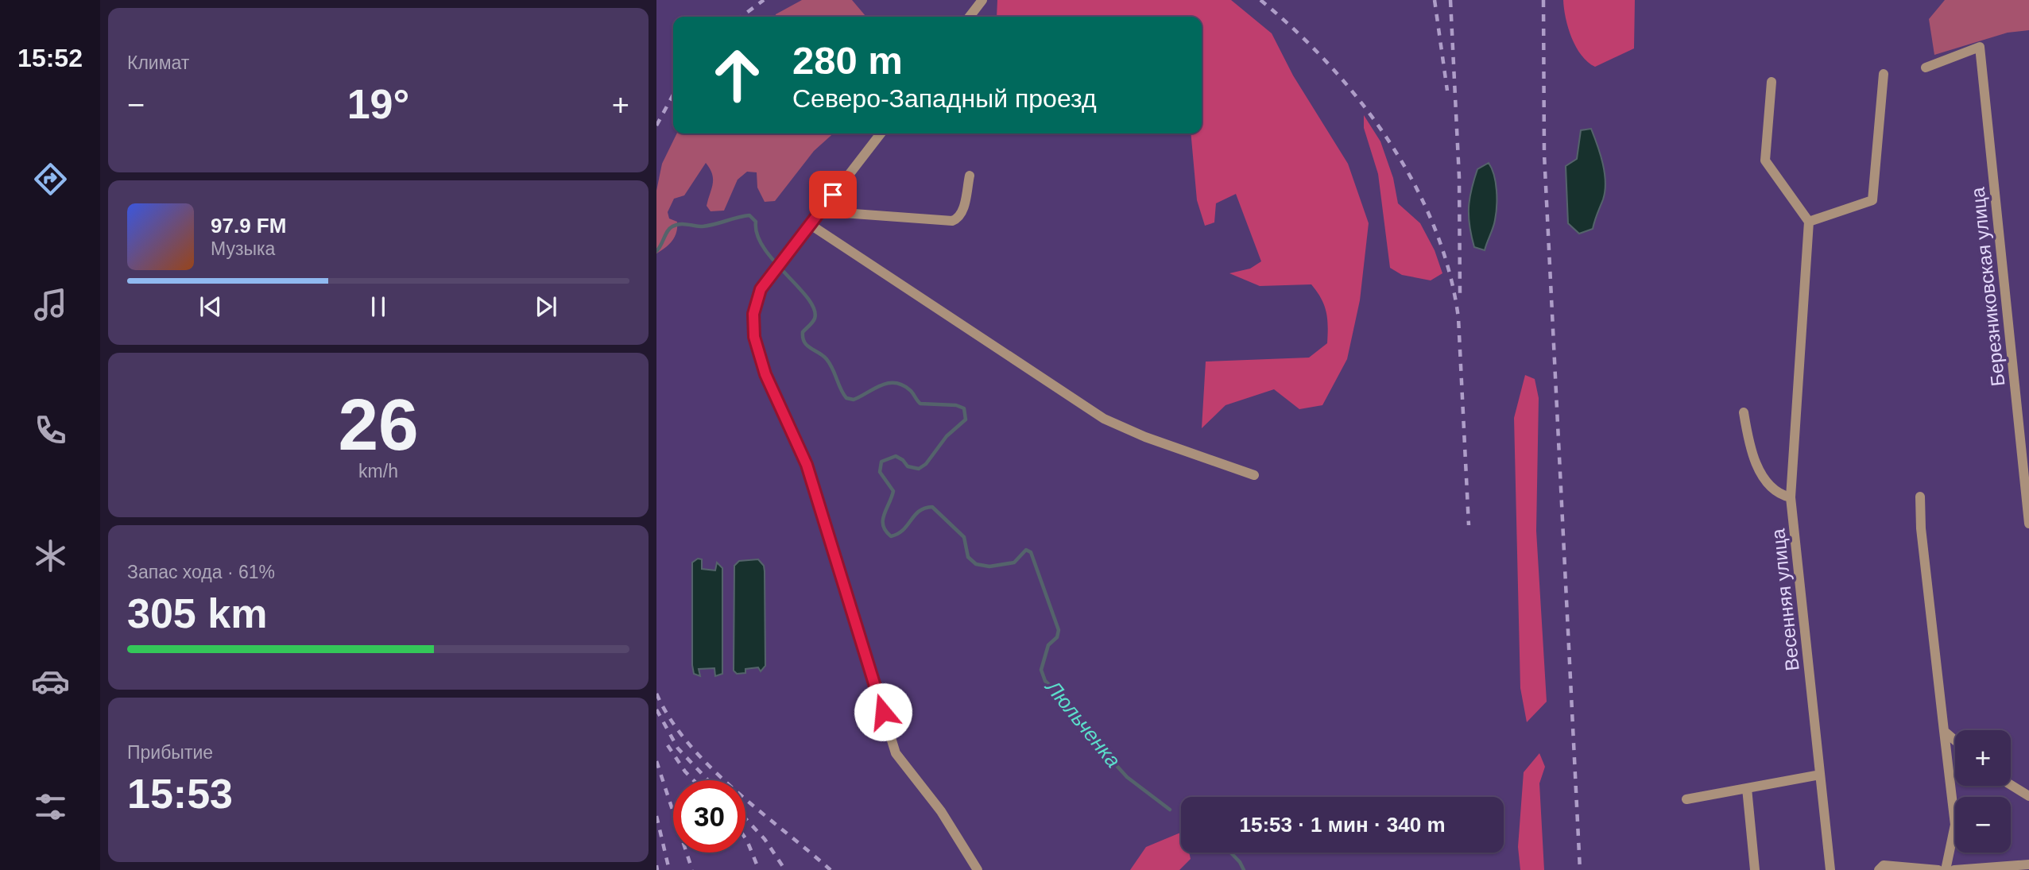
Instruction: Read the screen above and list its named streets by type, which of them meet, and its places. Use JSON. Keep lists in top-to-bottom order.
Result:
{
  "streets": {
    "street": ["Березниковская улица", "Весенняя улица"]
  },
  "water": ["Люльченка"],
  "page": {
    "tabs": "15:52",
    "tile": [
      "Климат",
      ["26", "km/h"],
      ["Запас хода · 61%", "305 km"],
      ["Прибытие", "15:53"]
    ],
    "turn": ["280 m", "Северо-Западный проезд"],
    "heat": ["−", "19°", "+"],
    "song": ["97.9 FM", "Музыка"],
    "map_buttons": ["+", "−"],
    "limit": "30",
    "trip": "15:53 · 1 мин · 340 m"
  }
}
